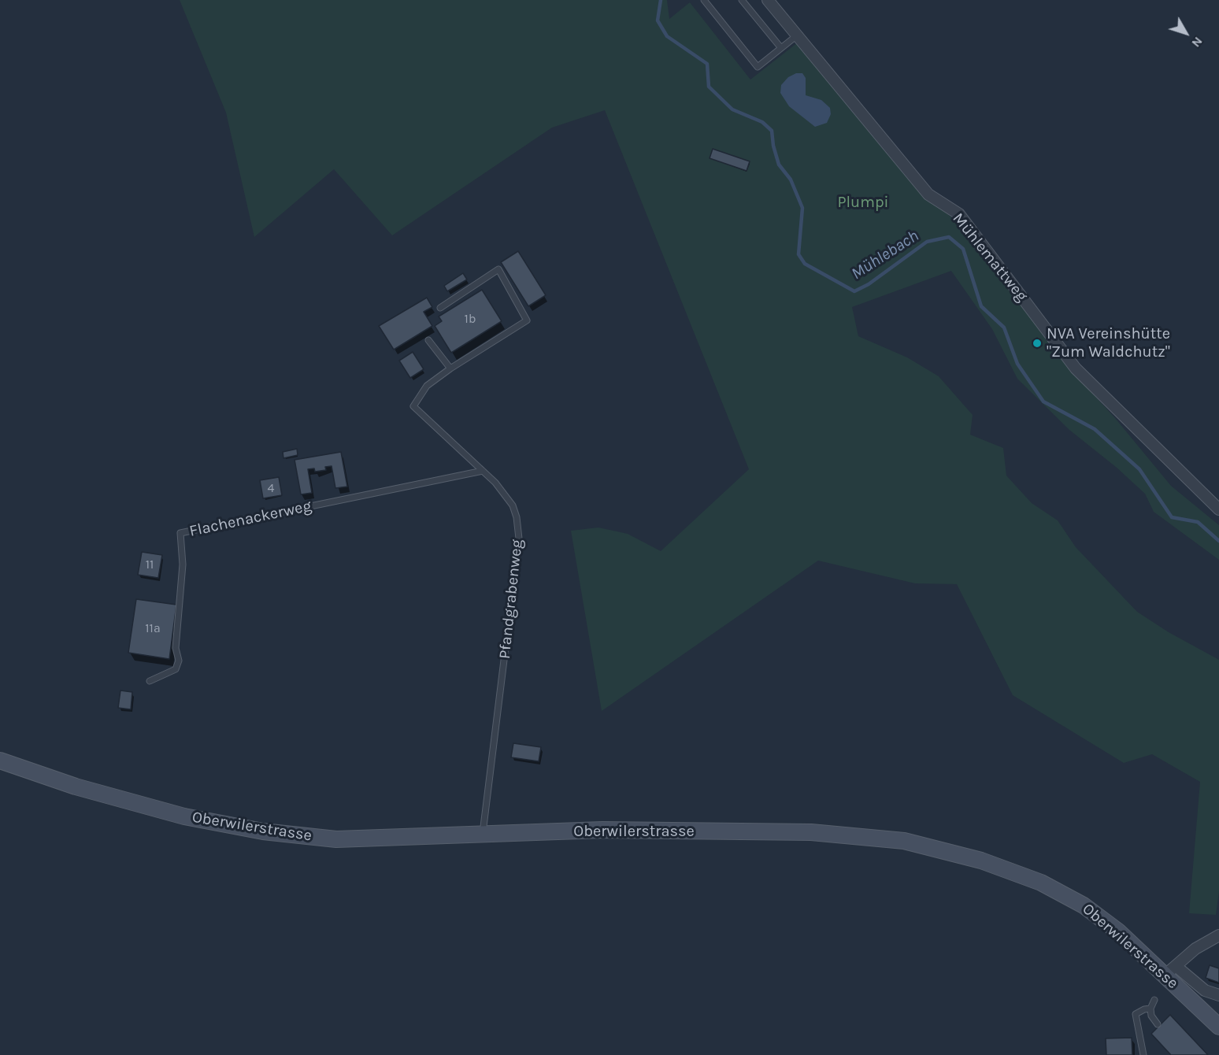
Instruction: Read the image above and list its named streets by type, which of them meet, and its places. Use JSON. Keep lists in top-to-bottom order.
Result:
{
  "streets": {
    "street": ["Mühlemattweg", "Oberwilerstrasse"],
    "lane": ["Flachenackerweg", "Pfandgrabenweg"]
  },
  "crossings": [
    ["Flachenackerweg", "Pfandgrabenweg"],
    ["Pfandgrabenweg", "Oberwilerstrasse"]
  ],
  "water": ["Mühlebach"],
  "parks": ["Plumpi"],
  "places": ["NVA Vereinshütte \"Zum Waldchutz\""],
  "house_numbers": [
    "1b",
    "4",
    "11",
    "11a"
  ],
  "north": "bottom right"
}
